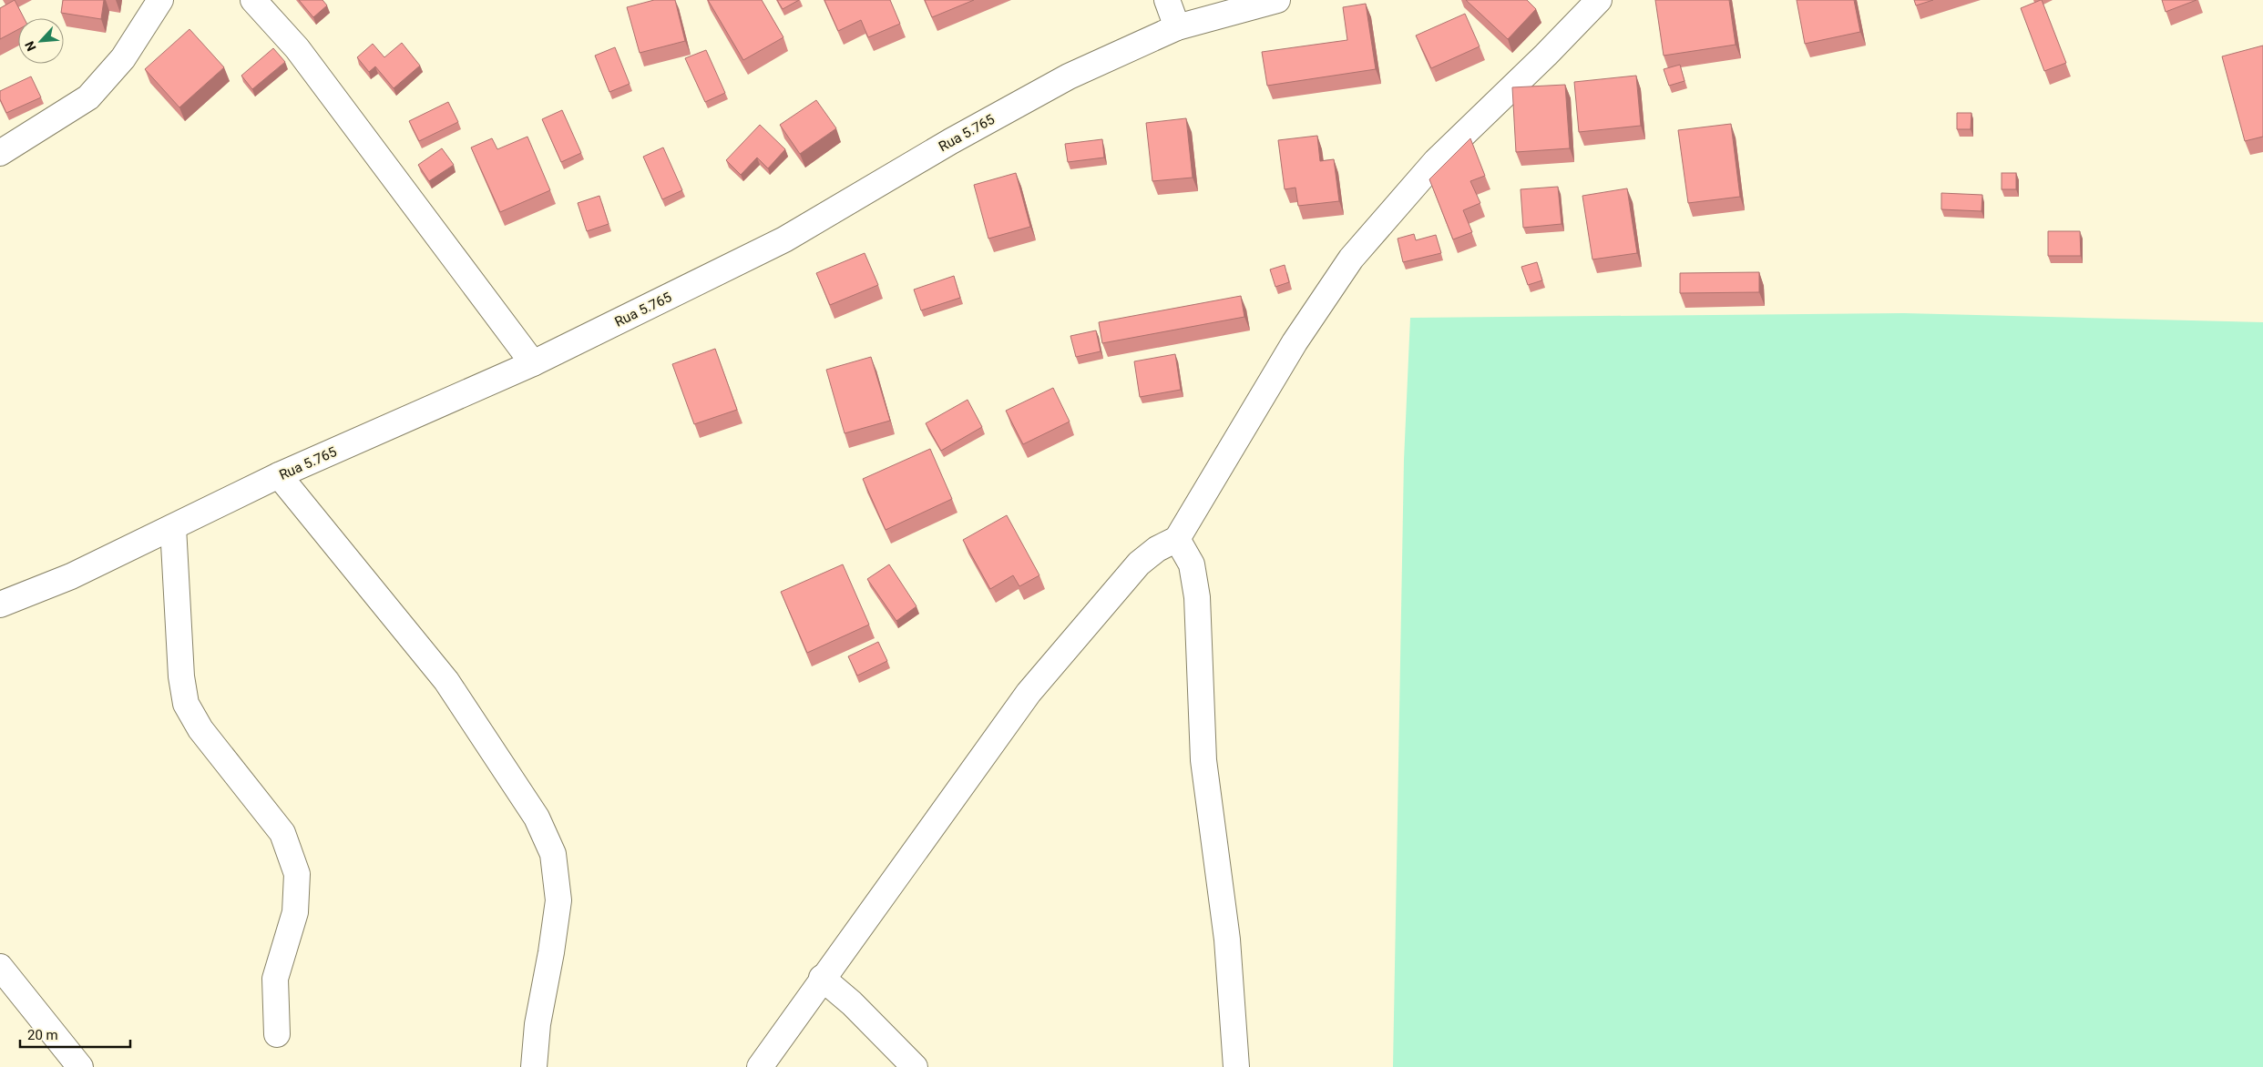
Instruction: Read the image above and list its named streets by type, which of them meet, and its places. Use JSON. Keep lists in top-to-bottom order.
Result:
{
  "streets": {
    "street": ["Rua 5.765"]
  },
  "scale_bar": "20 m",
  "north": "bottom left"
}
